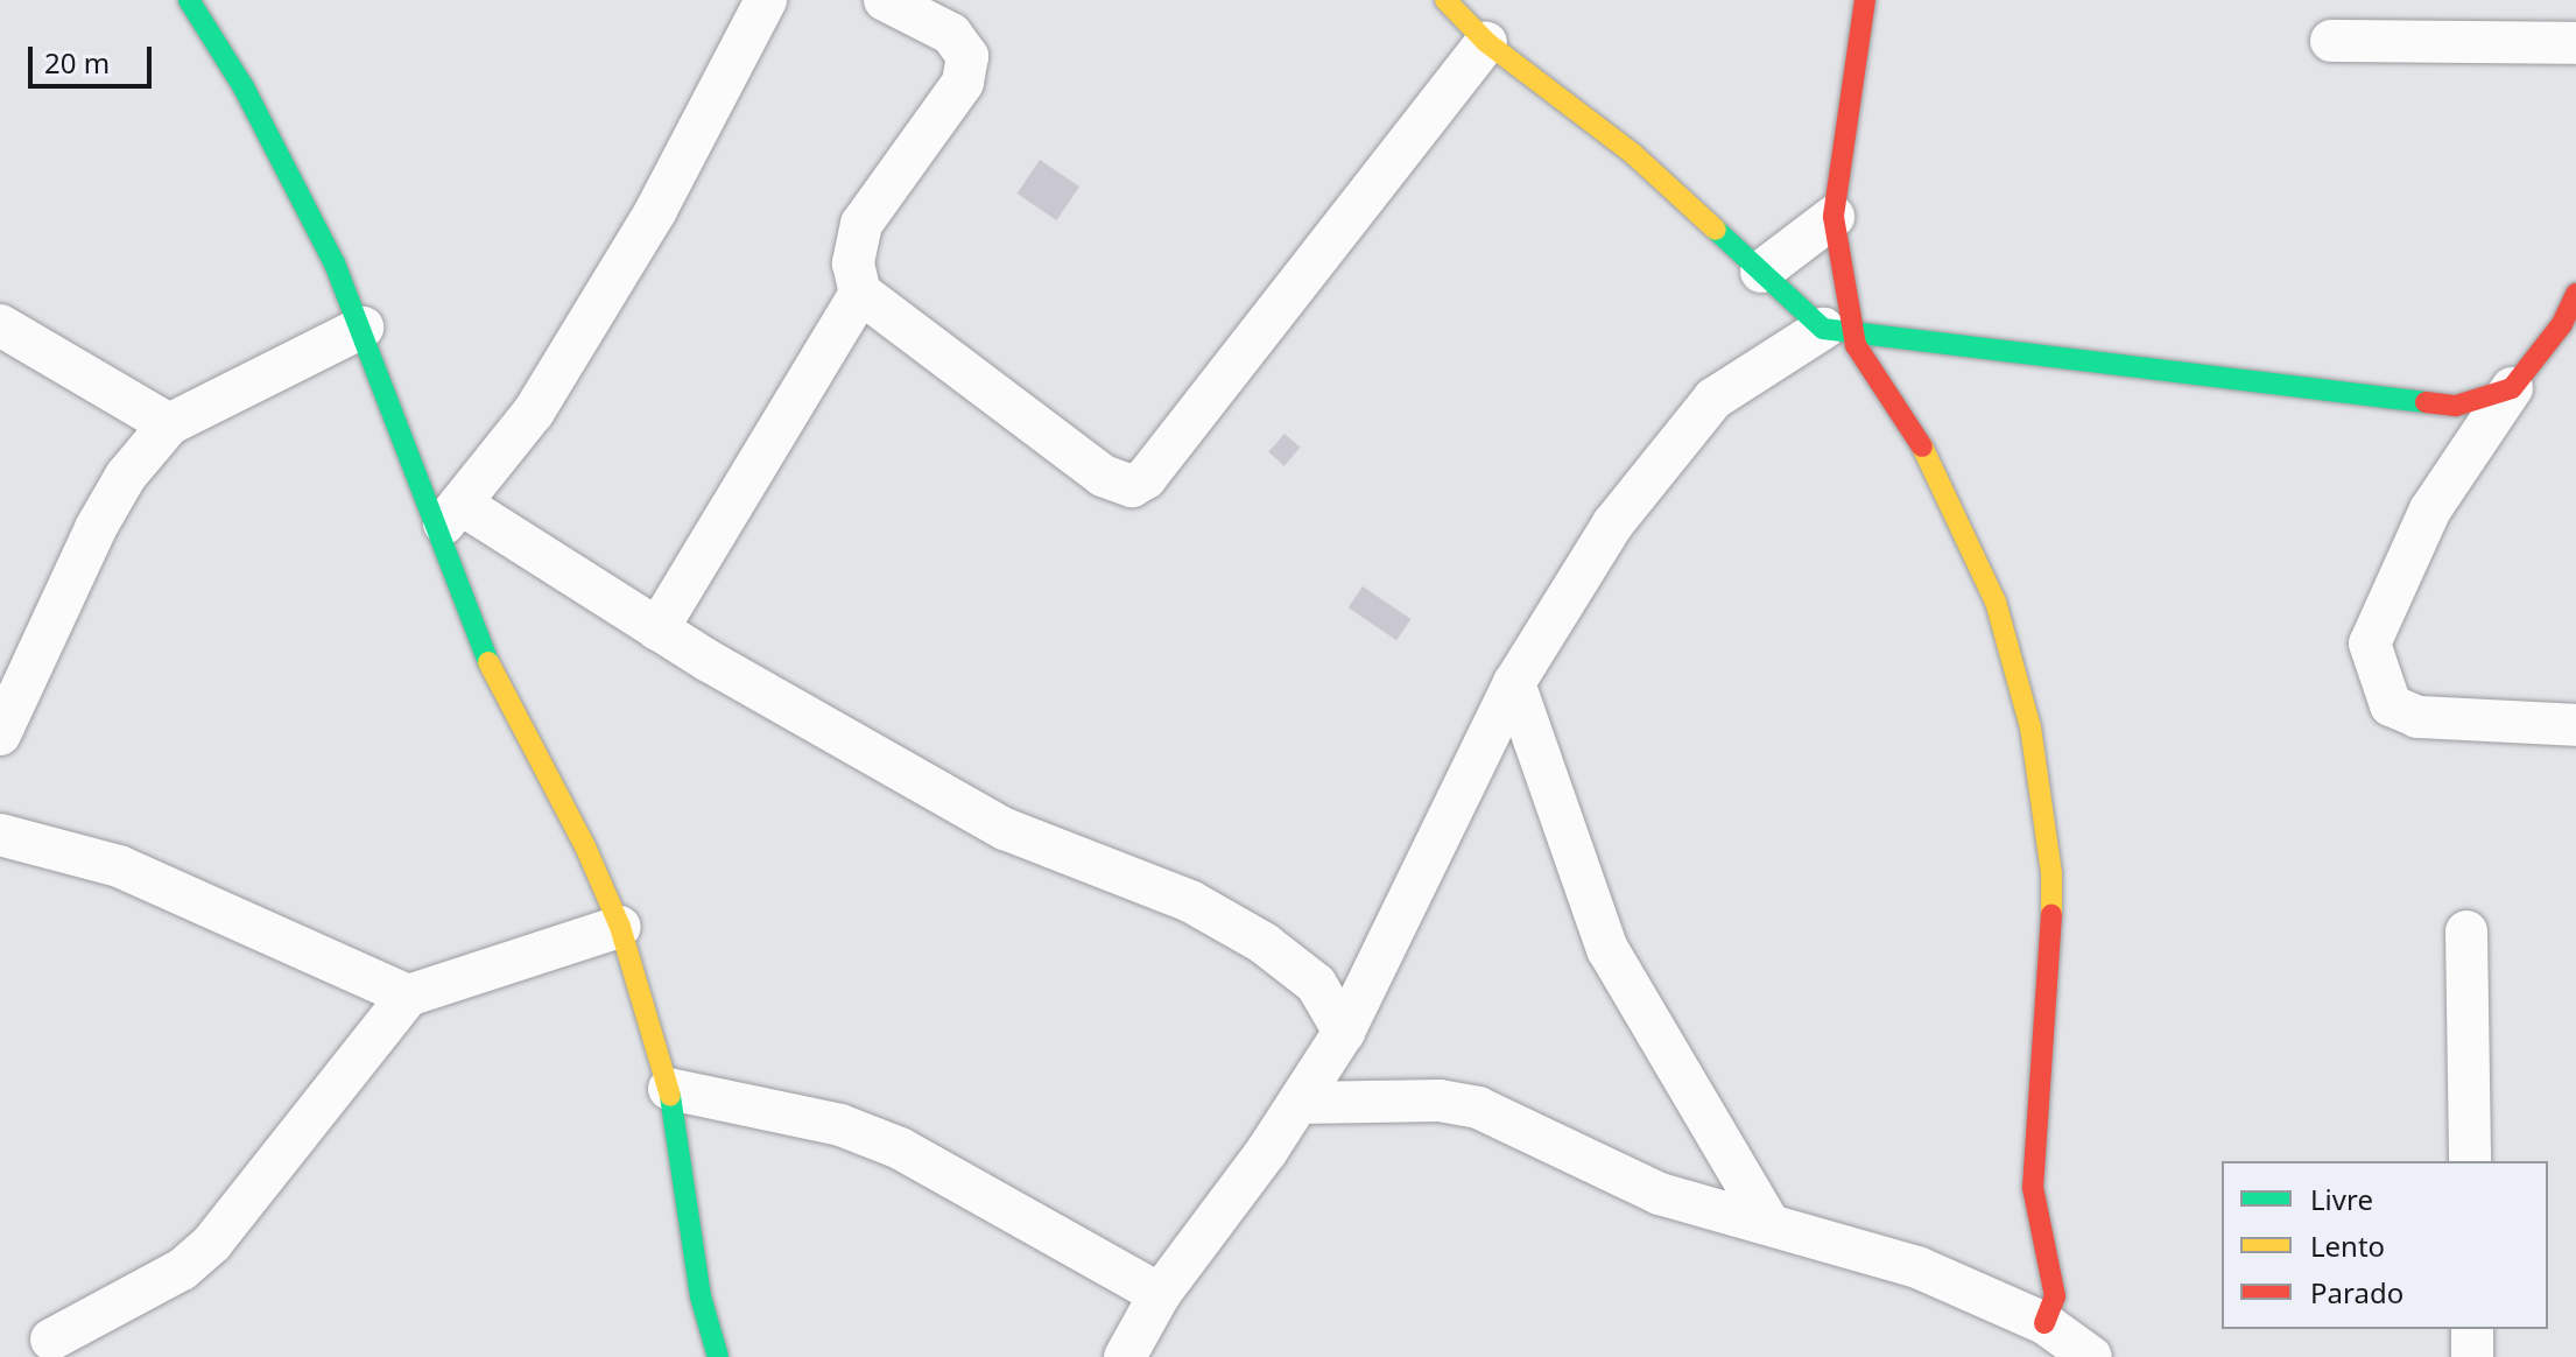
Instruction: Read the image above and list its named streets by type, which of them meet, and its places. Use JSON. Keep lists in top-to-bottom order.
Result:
{
  "legend": ["Livre", "Lento", "Parado"],
  "scale_bar": "20 m"
}
